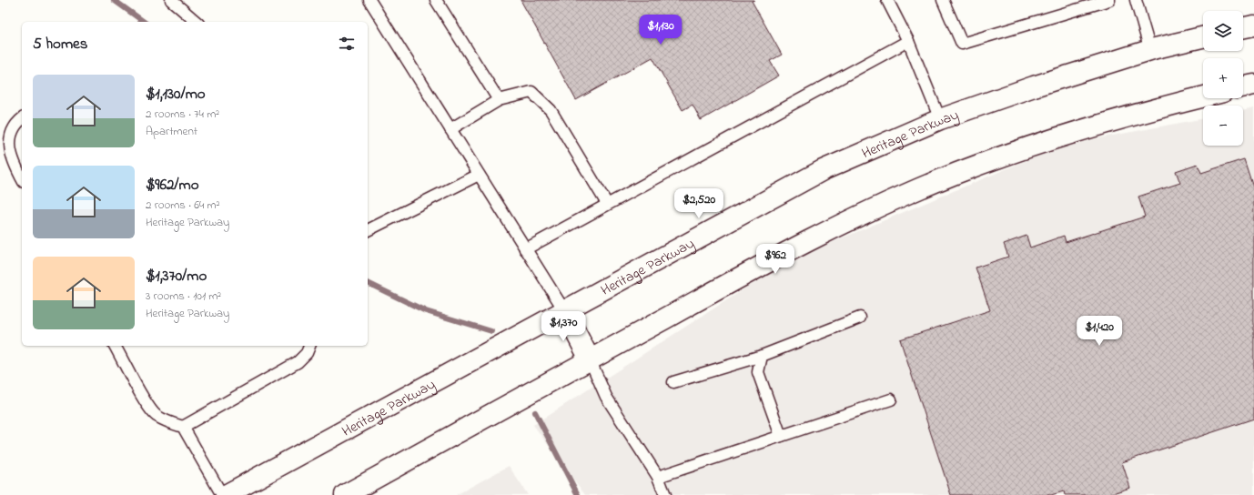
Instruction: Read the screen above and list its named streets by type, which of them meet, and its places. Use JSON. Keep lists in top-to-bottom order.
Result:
{
  "streets": {
    "main road": ["Heritage Parkway"]
  },
  "page": {
    "map_buttons": ["+", "−"],
    "price": [
      "$1,130",
      "$2,520",
      "$962",
      "$1,370",
      "$1,420"
    ],
    "heading": "5 homes",
    "list": [
      {
        "name": "$1,130/mo",
        "note": "2 rooms · 74 m² · Apartment"
      },
      {
        "name": "$962/mo",
        "note": "2 rooms · 64 m² · Heritage Parkway"
      },
      {
        "name": "$1,370/mo",
        "note": "3 rooms · 101 m² · Heritage Parkway"
      }
    ]
  }
}
